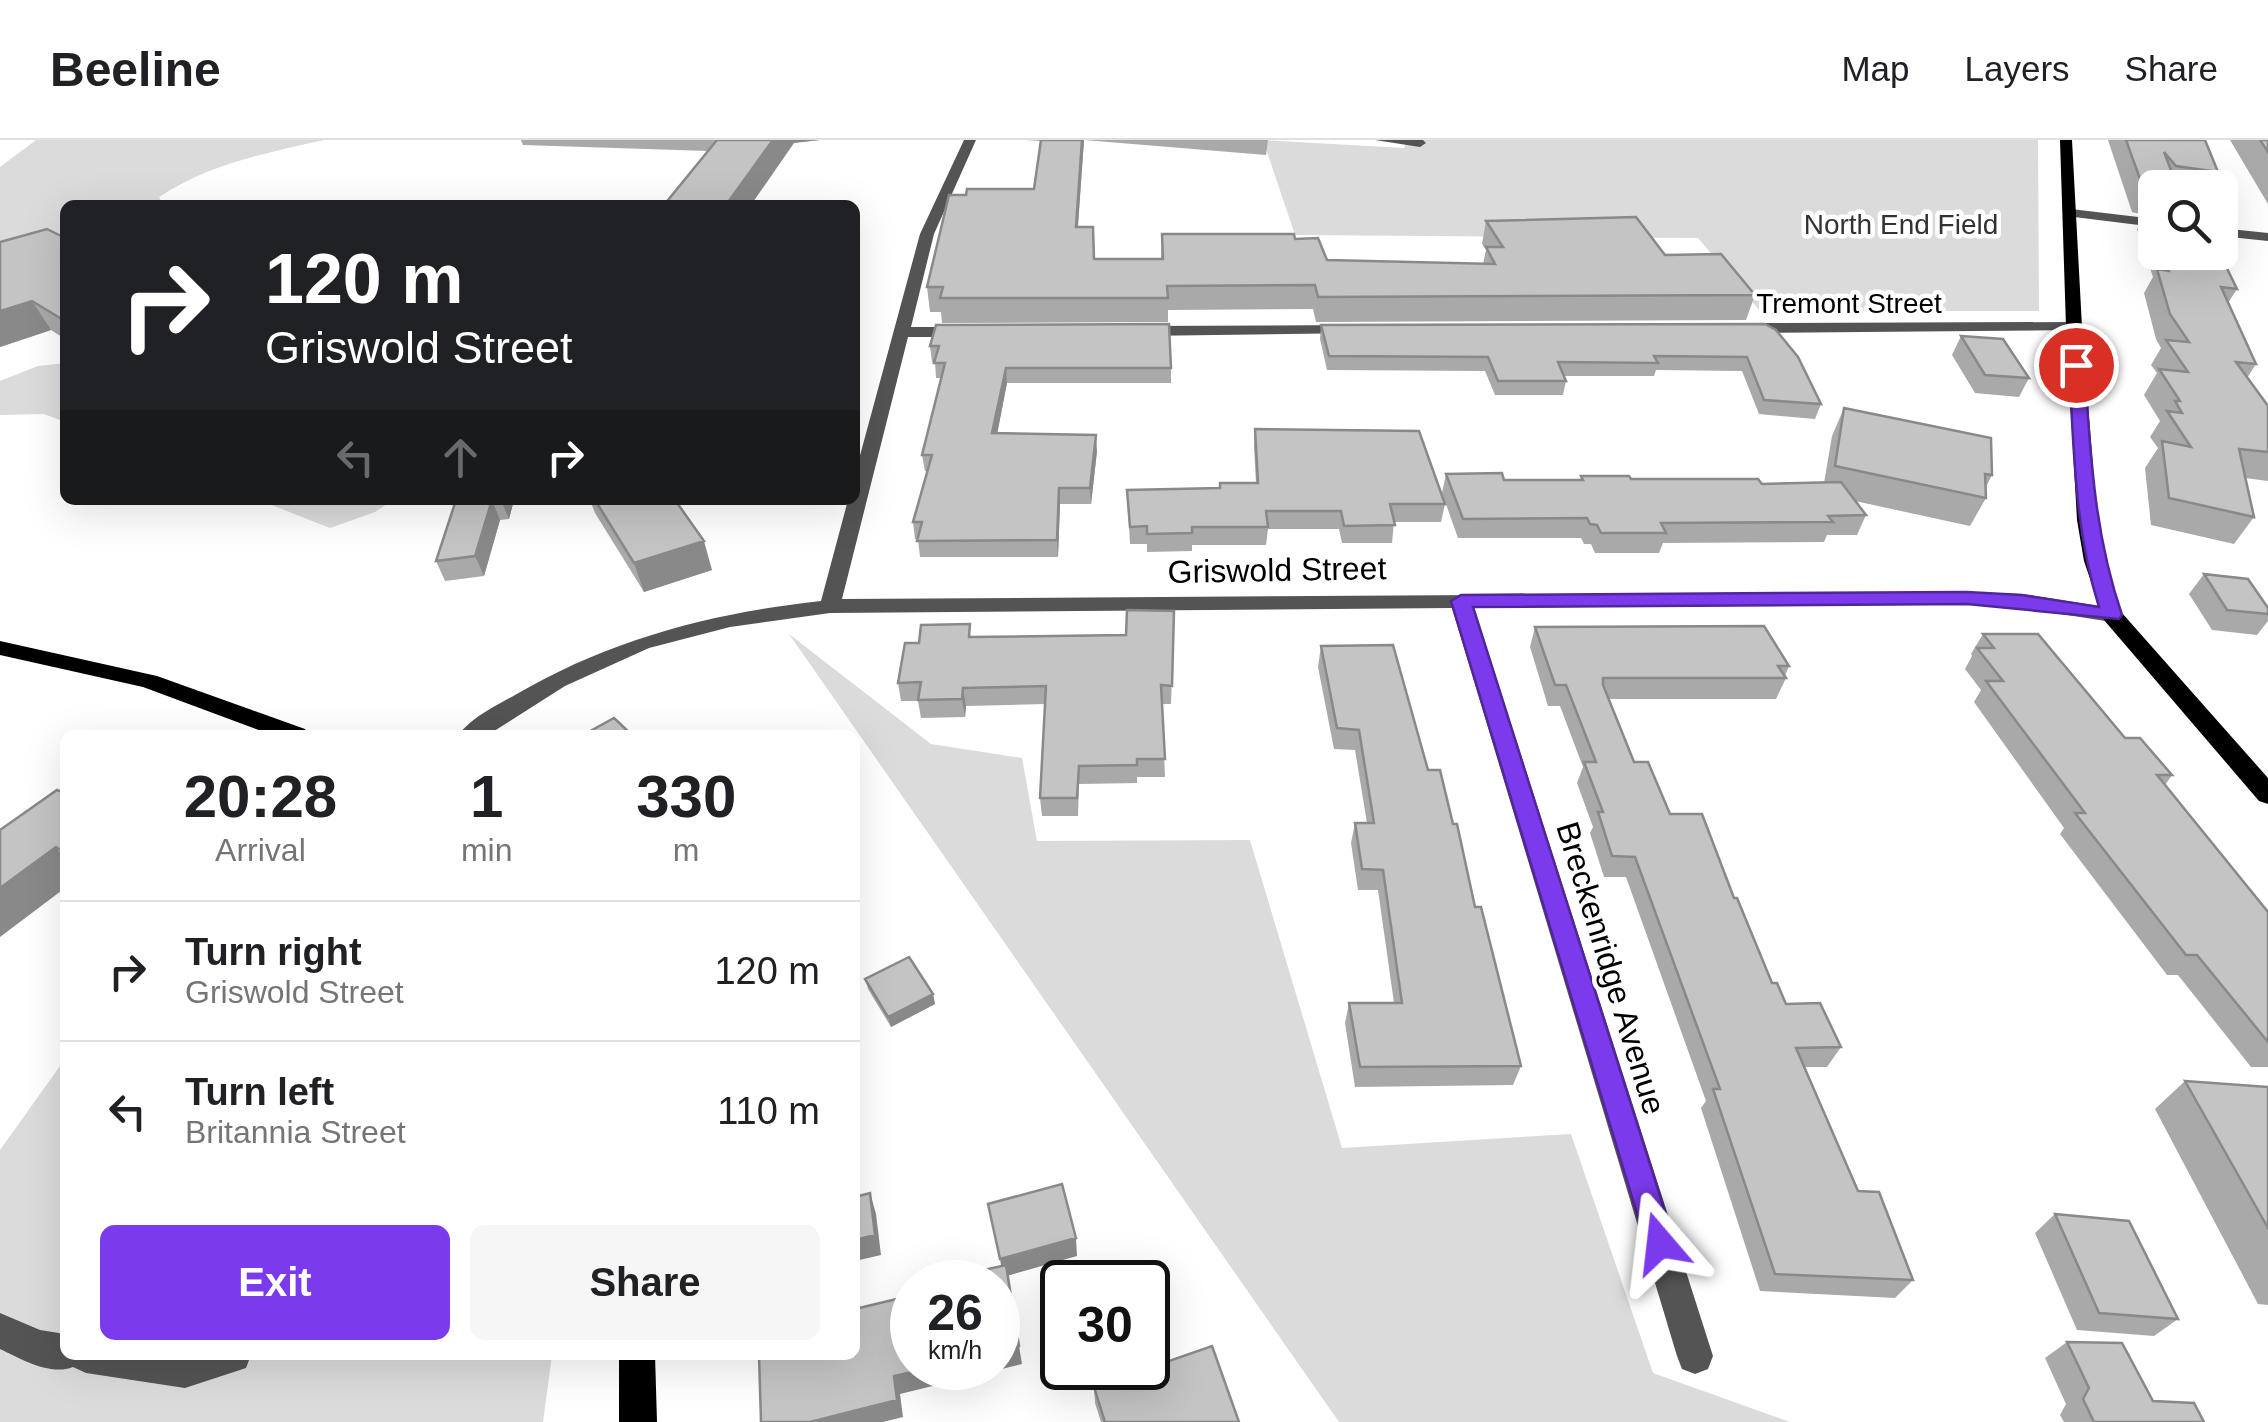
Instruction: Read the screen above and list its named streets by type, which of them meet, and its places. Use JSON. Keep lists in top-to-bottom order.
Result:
{
  "streets": {
    "street": ["Tremont Street", "Griswold Street", "Breckenridge Avenue"]
  },
  "crossings": [
    ["Griswold Street", "Breckenridge Avenue"]
  ],
  "parks": ["North End Field"],
  "page": {
    "header": "Beeline",
    "nav": ["Map", "Layers", "Share"],
    "turn": ["120 m", "Griswold Street"],
    "eta": [
      "20:28",
      "Arrival",
      "1",
      "min",
      "330",
      "m"
    ],
    "list": [
      {
        "name": "Turn right",
        "note": "Griswold Street",
        "value": "120 m"
      },
      {
        "name": "Turn left",
        "note": "Britannia Street",
        "value": "110 m"
      }
    ],
    "buttons": ["Exit", "Share"],
    "speed": "26 km/h",
    "limit": "30"
  }
}
